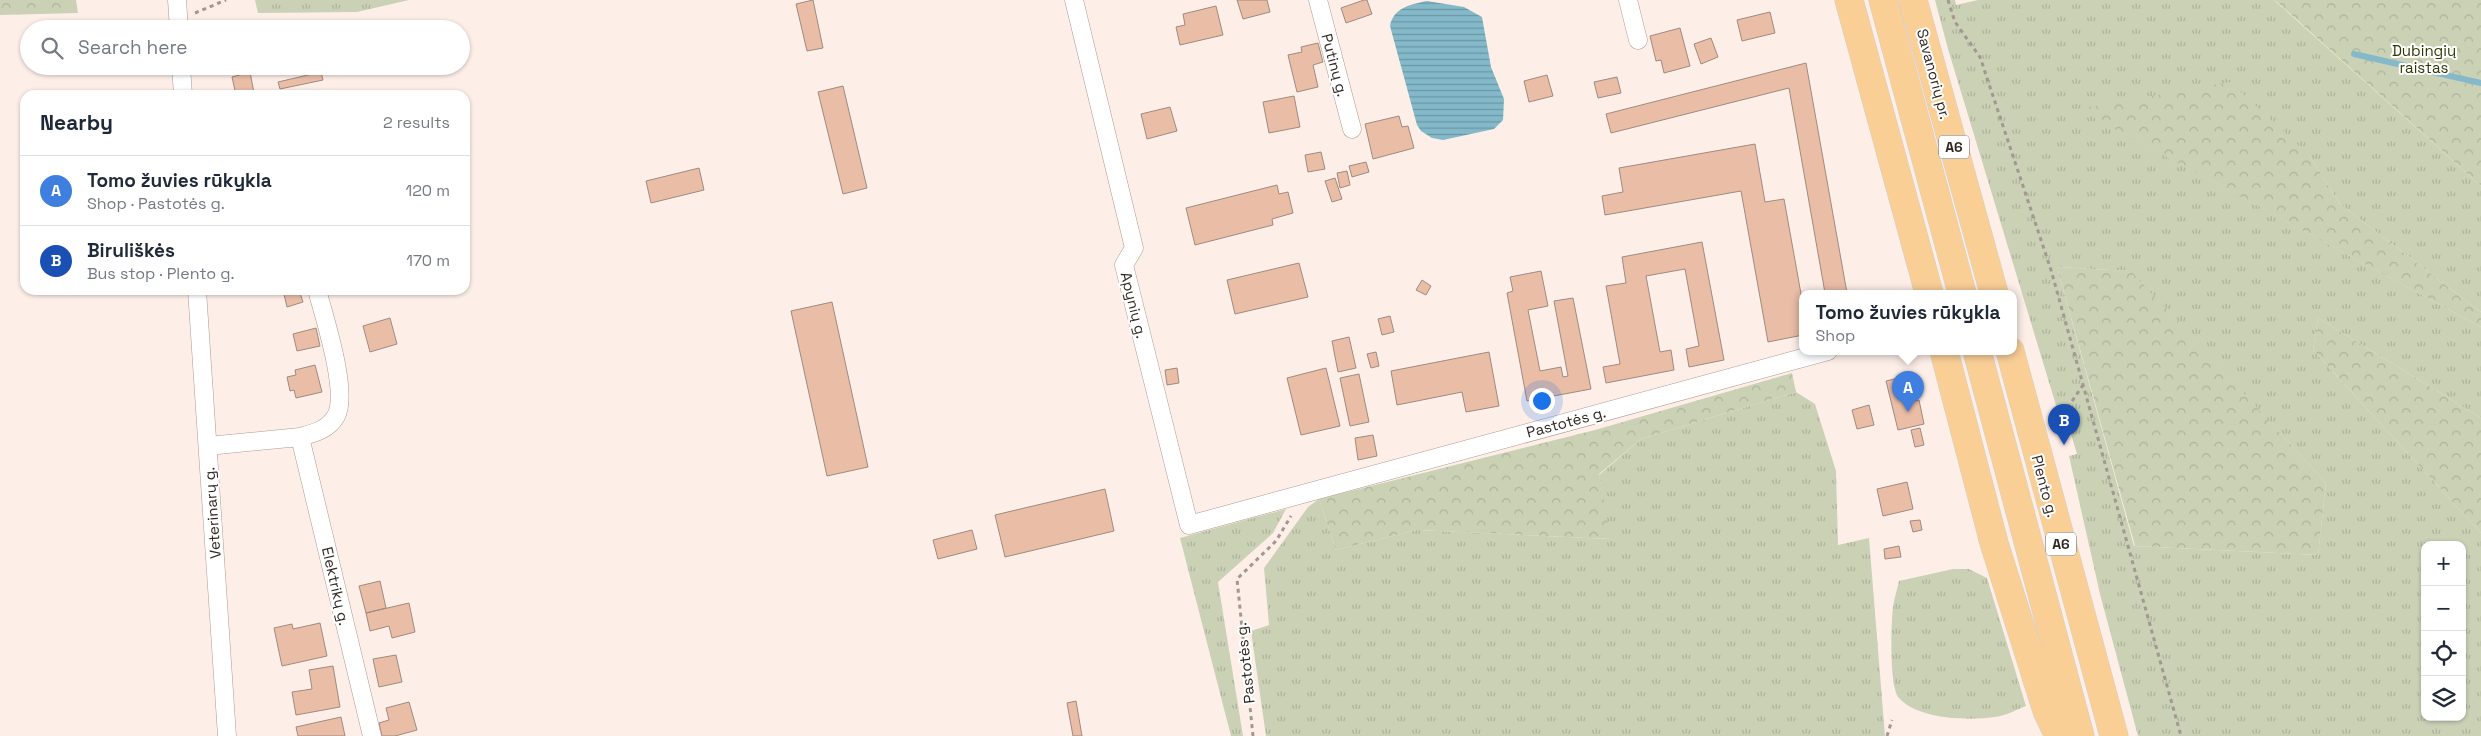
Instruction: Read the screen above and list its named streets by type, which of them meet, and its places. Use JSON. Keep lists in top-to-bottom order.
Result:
{
  "streets": {
    "highway": ["Savanorių pr.", "A6", "Plento g."],
    "street": [
      "Putinų g.",
      "Apynių g.",
      "Pastotės g.",
      "Veterinarų g.",
      "Elektrikų g."
    ]
  },
  "crossings": [
    ["Apynių g.", "Pastotės g."]
  ],
  "parks": ["Dubingių raistas"],
  "page": {
    "search": "Search here",
    "heading": ["Nearby", "2 results"],
    "list": [
      {
        "mark": "A",
        "name": "Tomo žuvies rūkykla",
        "note": "Shop · Pastotės g.",
        "value": "120 m"
      },
      {
        "mark": "B",
        "name": "Biruliškės",
        "note": "Bus stop · Plento g.",
        "value": "170 m"
      }
    ],
    "popup": ["Tomo žuvies rūkykla", "Shop"],
    "pins": ["A", "B"],
    "map_buttons": ["+", "−"]
  }
}
